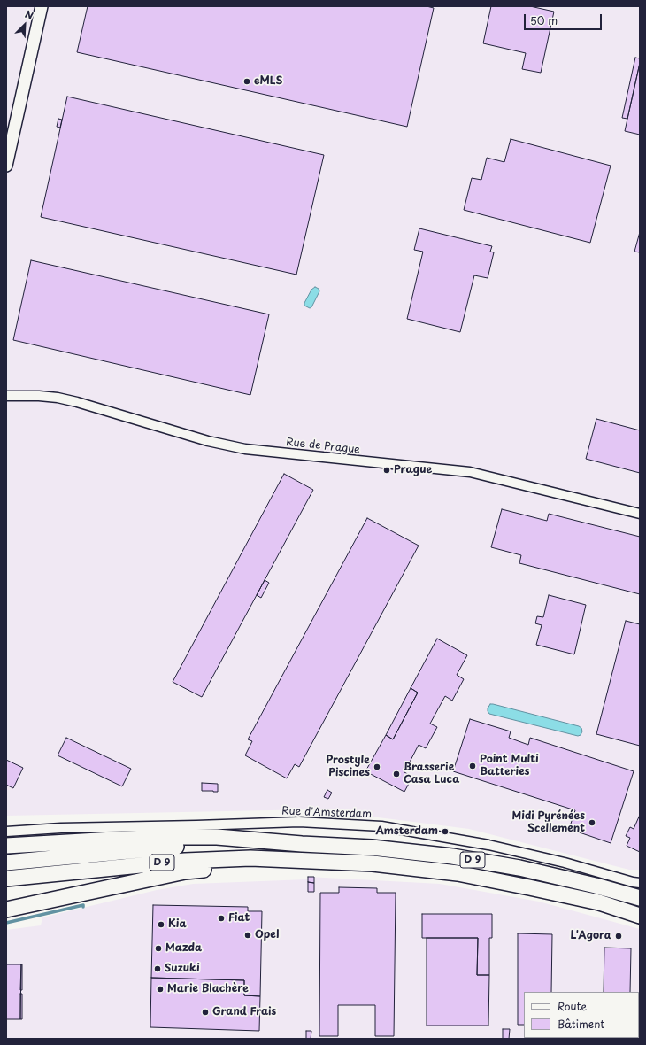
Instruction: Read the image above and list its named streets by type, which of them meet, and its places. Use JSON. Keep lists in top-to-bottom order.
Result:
{
  "streets": {
    "highway": ["D 9"],
    "street": ["Rue de Prague", "Rue d'Amsterdam"]
  },
  "places": [
    "eMLS",
    "Prague",
    "Point Multi Batteries",
    "Prostyle Piscines",
    "Brasserie Casa Luca",
    "Midi Pyrénées Scellement",
    "Amsterdam",
    "Fiat",
    "Kia",
    "Opel",
    "L'Agora",
    "Mazda",
    "Suzuki",
    "Marie Blachère",
    "Grand Frais"
  ],
  "legend": ["Route", "Bâtiment"],
  "scale_bar": "50 m",
  "north": "top right"
}
